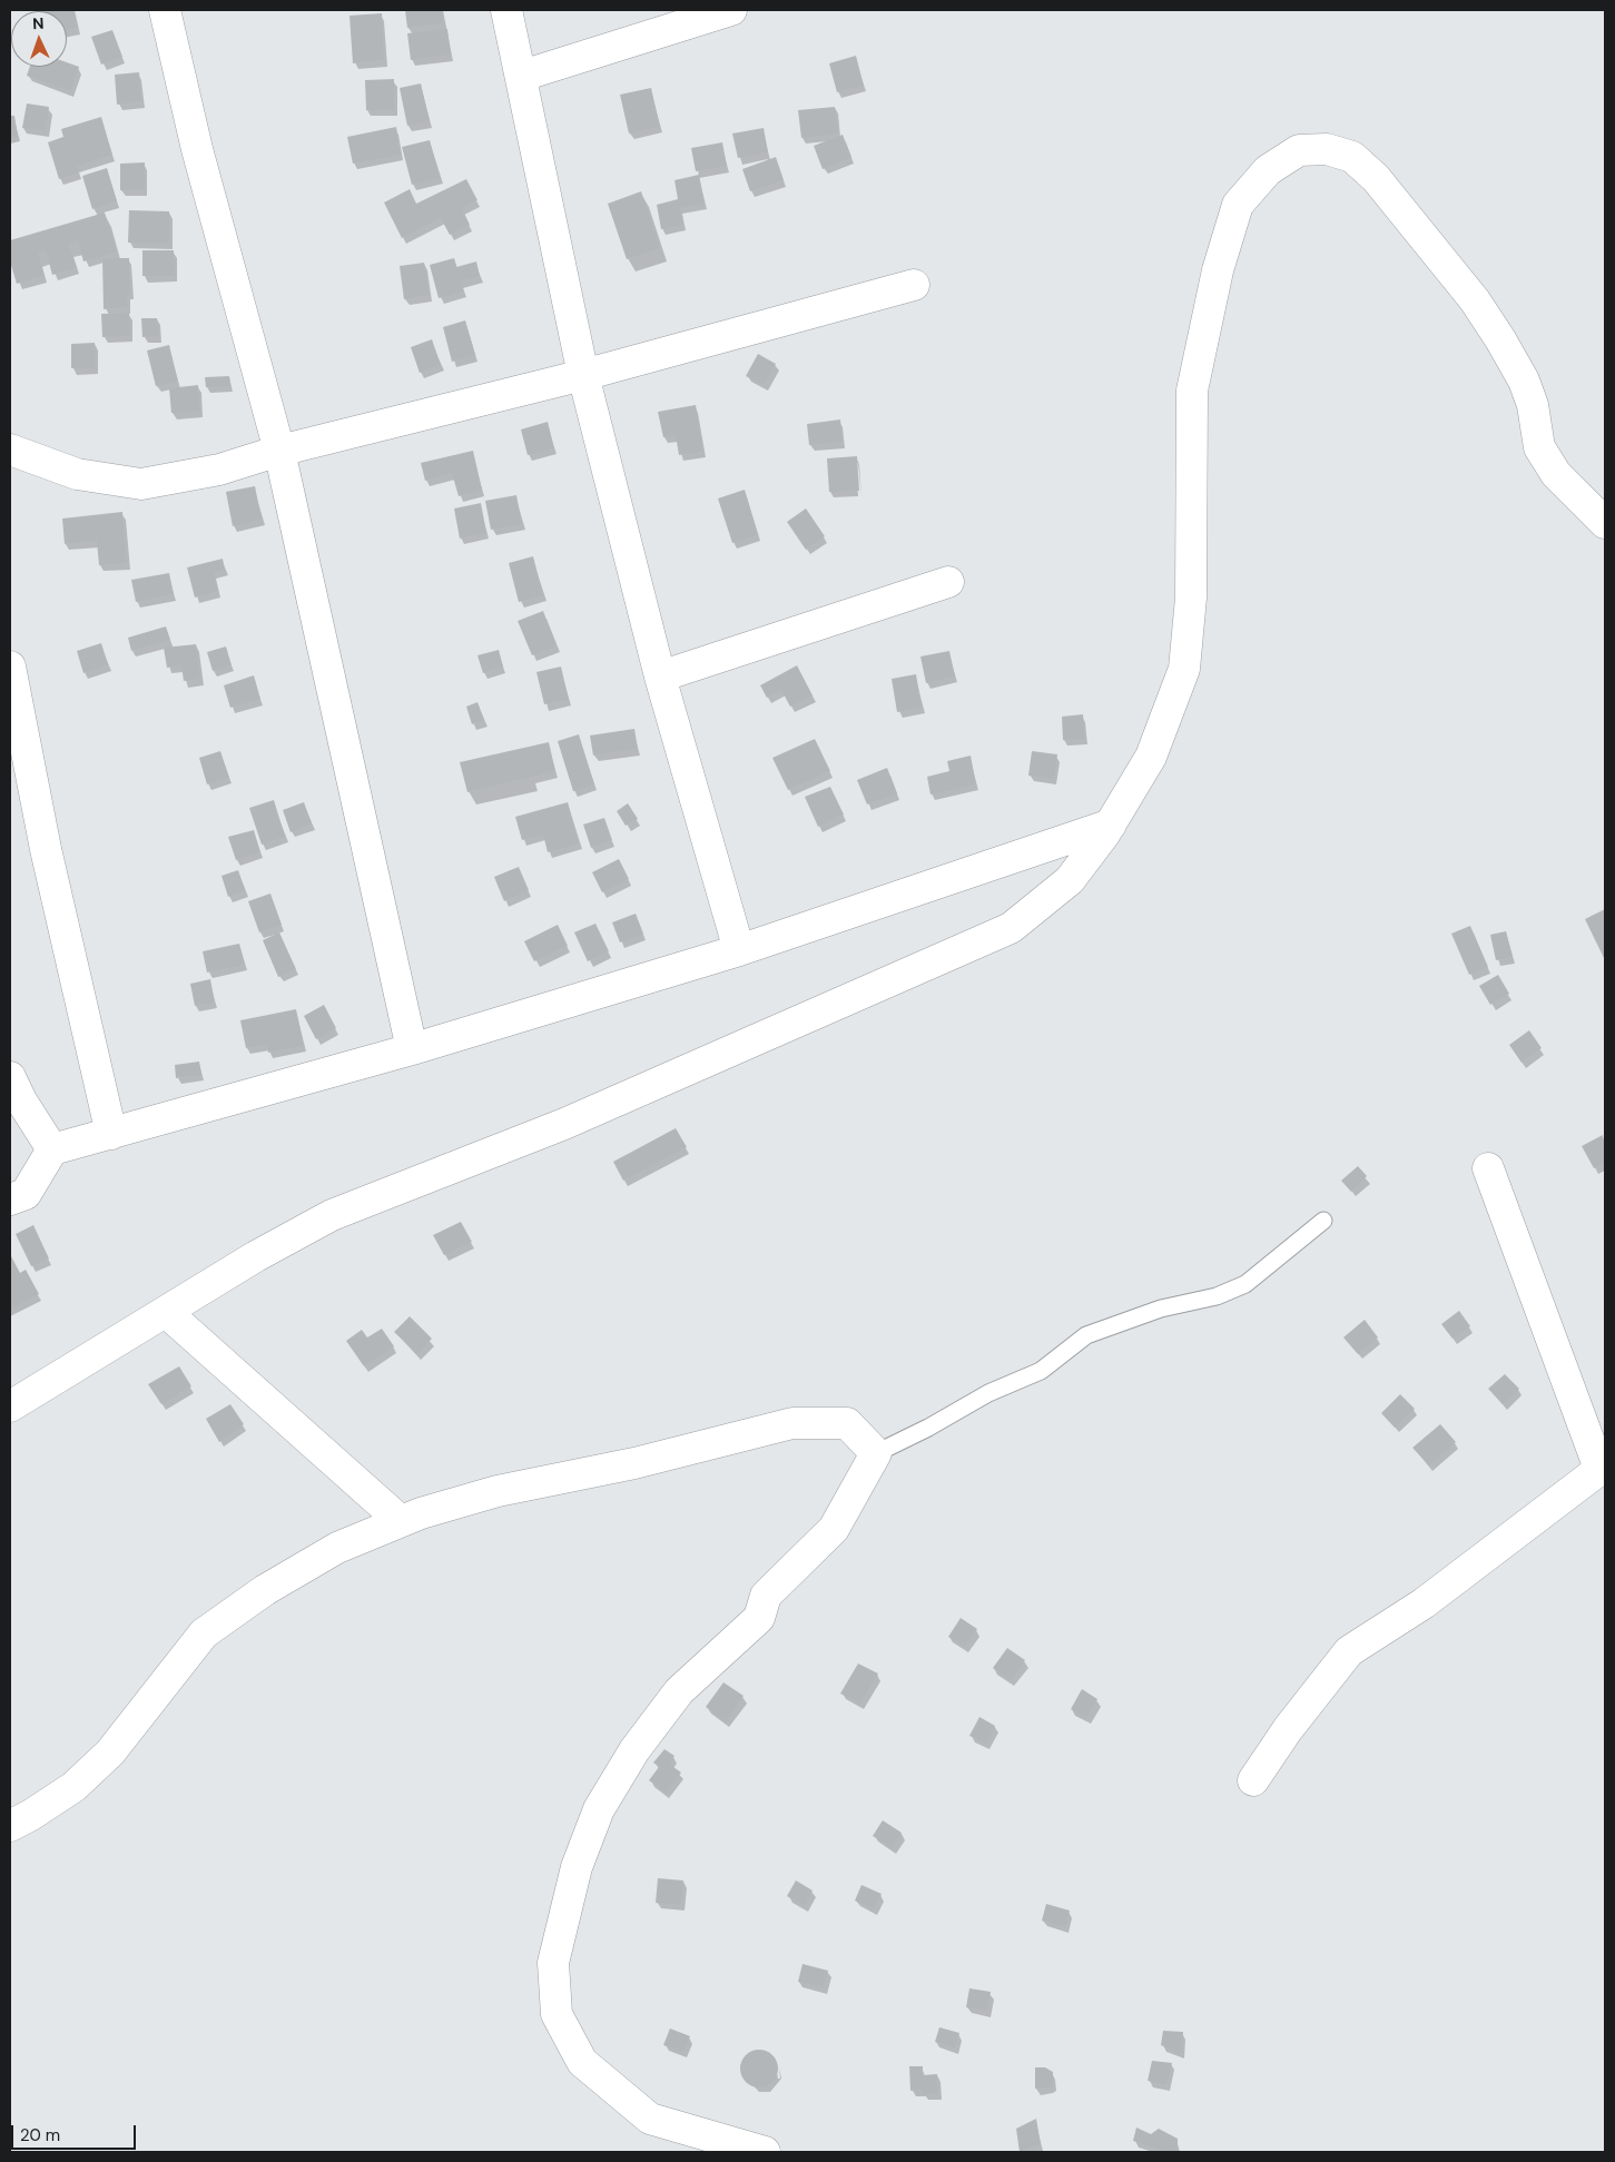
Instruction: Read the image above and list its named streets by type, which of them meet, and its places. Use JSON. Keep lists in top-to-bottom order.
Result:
{
  "scale_bar": "20 m",
  "north": "top"
}
